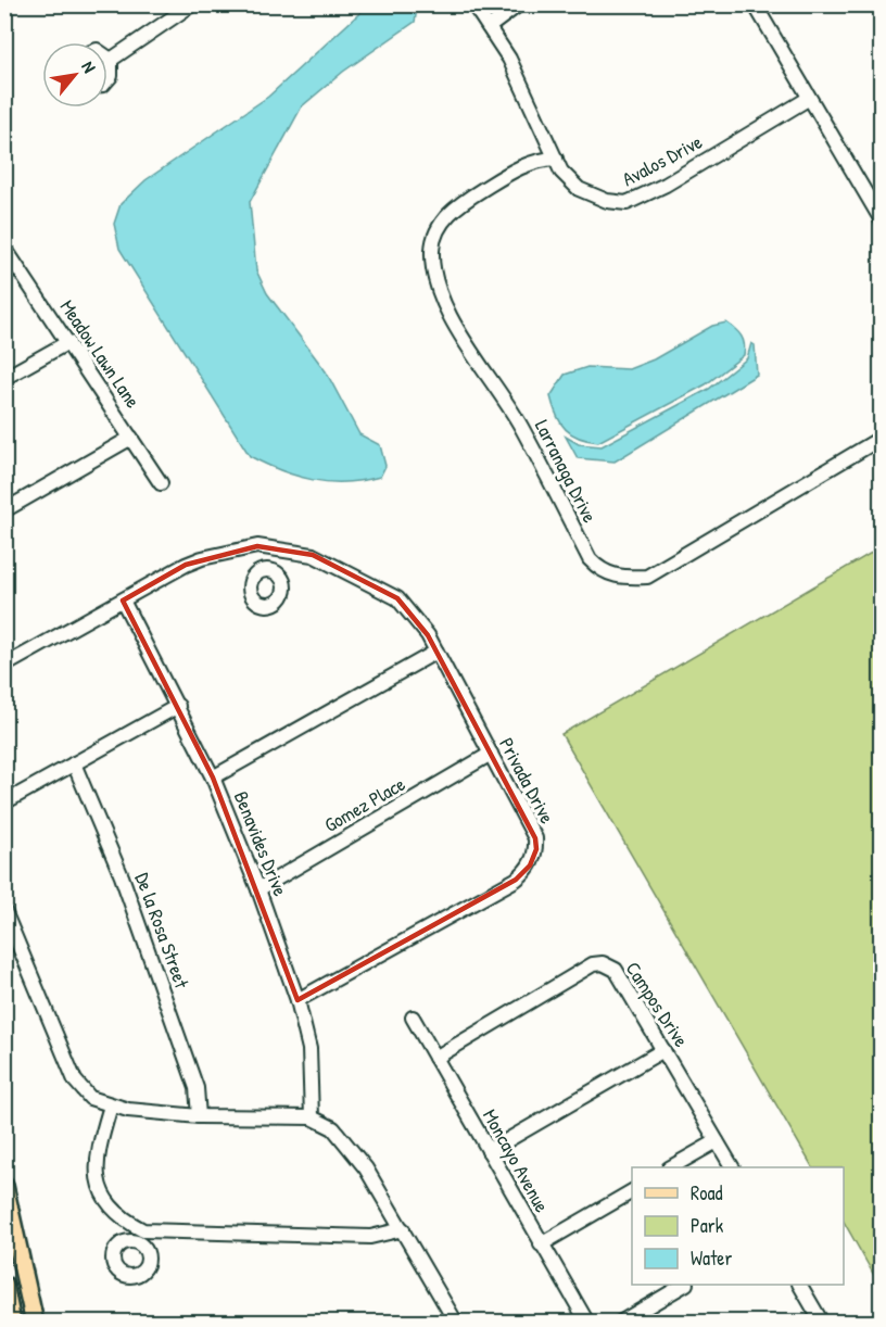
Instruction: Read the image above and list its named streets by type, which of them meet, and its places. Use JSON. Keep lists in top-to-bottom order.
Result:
{
  "streets": {
    "street": [
      "Avalos Drive",
      "Meadow Lawn Lane",
      "Larranaga Drive",
      "Privada Drive",
      "Gomez Place",
      "Benavides Drive",
      "De la Rosa Street",
      "Campos Drive",
      "Moncayo Avenue"
    ]
  },
  "crossings": [
    ["Avalos Drive", "Larranaga Drive"],
    ["Privada Drive", "Gomez Place"],
    ["Privada Drive", "Benavides Drive"],
    ["Gomez Place", "Benavides Drive"],
    ["Campos Drive", "Moncayo Avenue"]
  ],
  "legend": ["Road", "Park", "Water"],
  "north": "top right"
}
